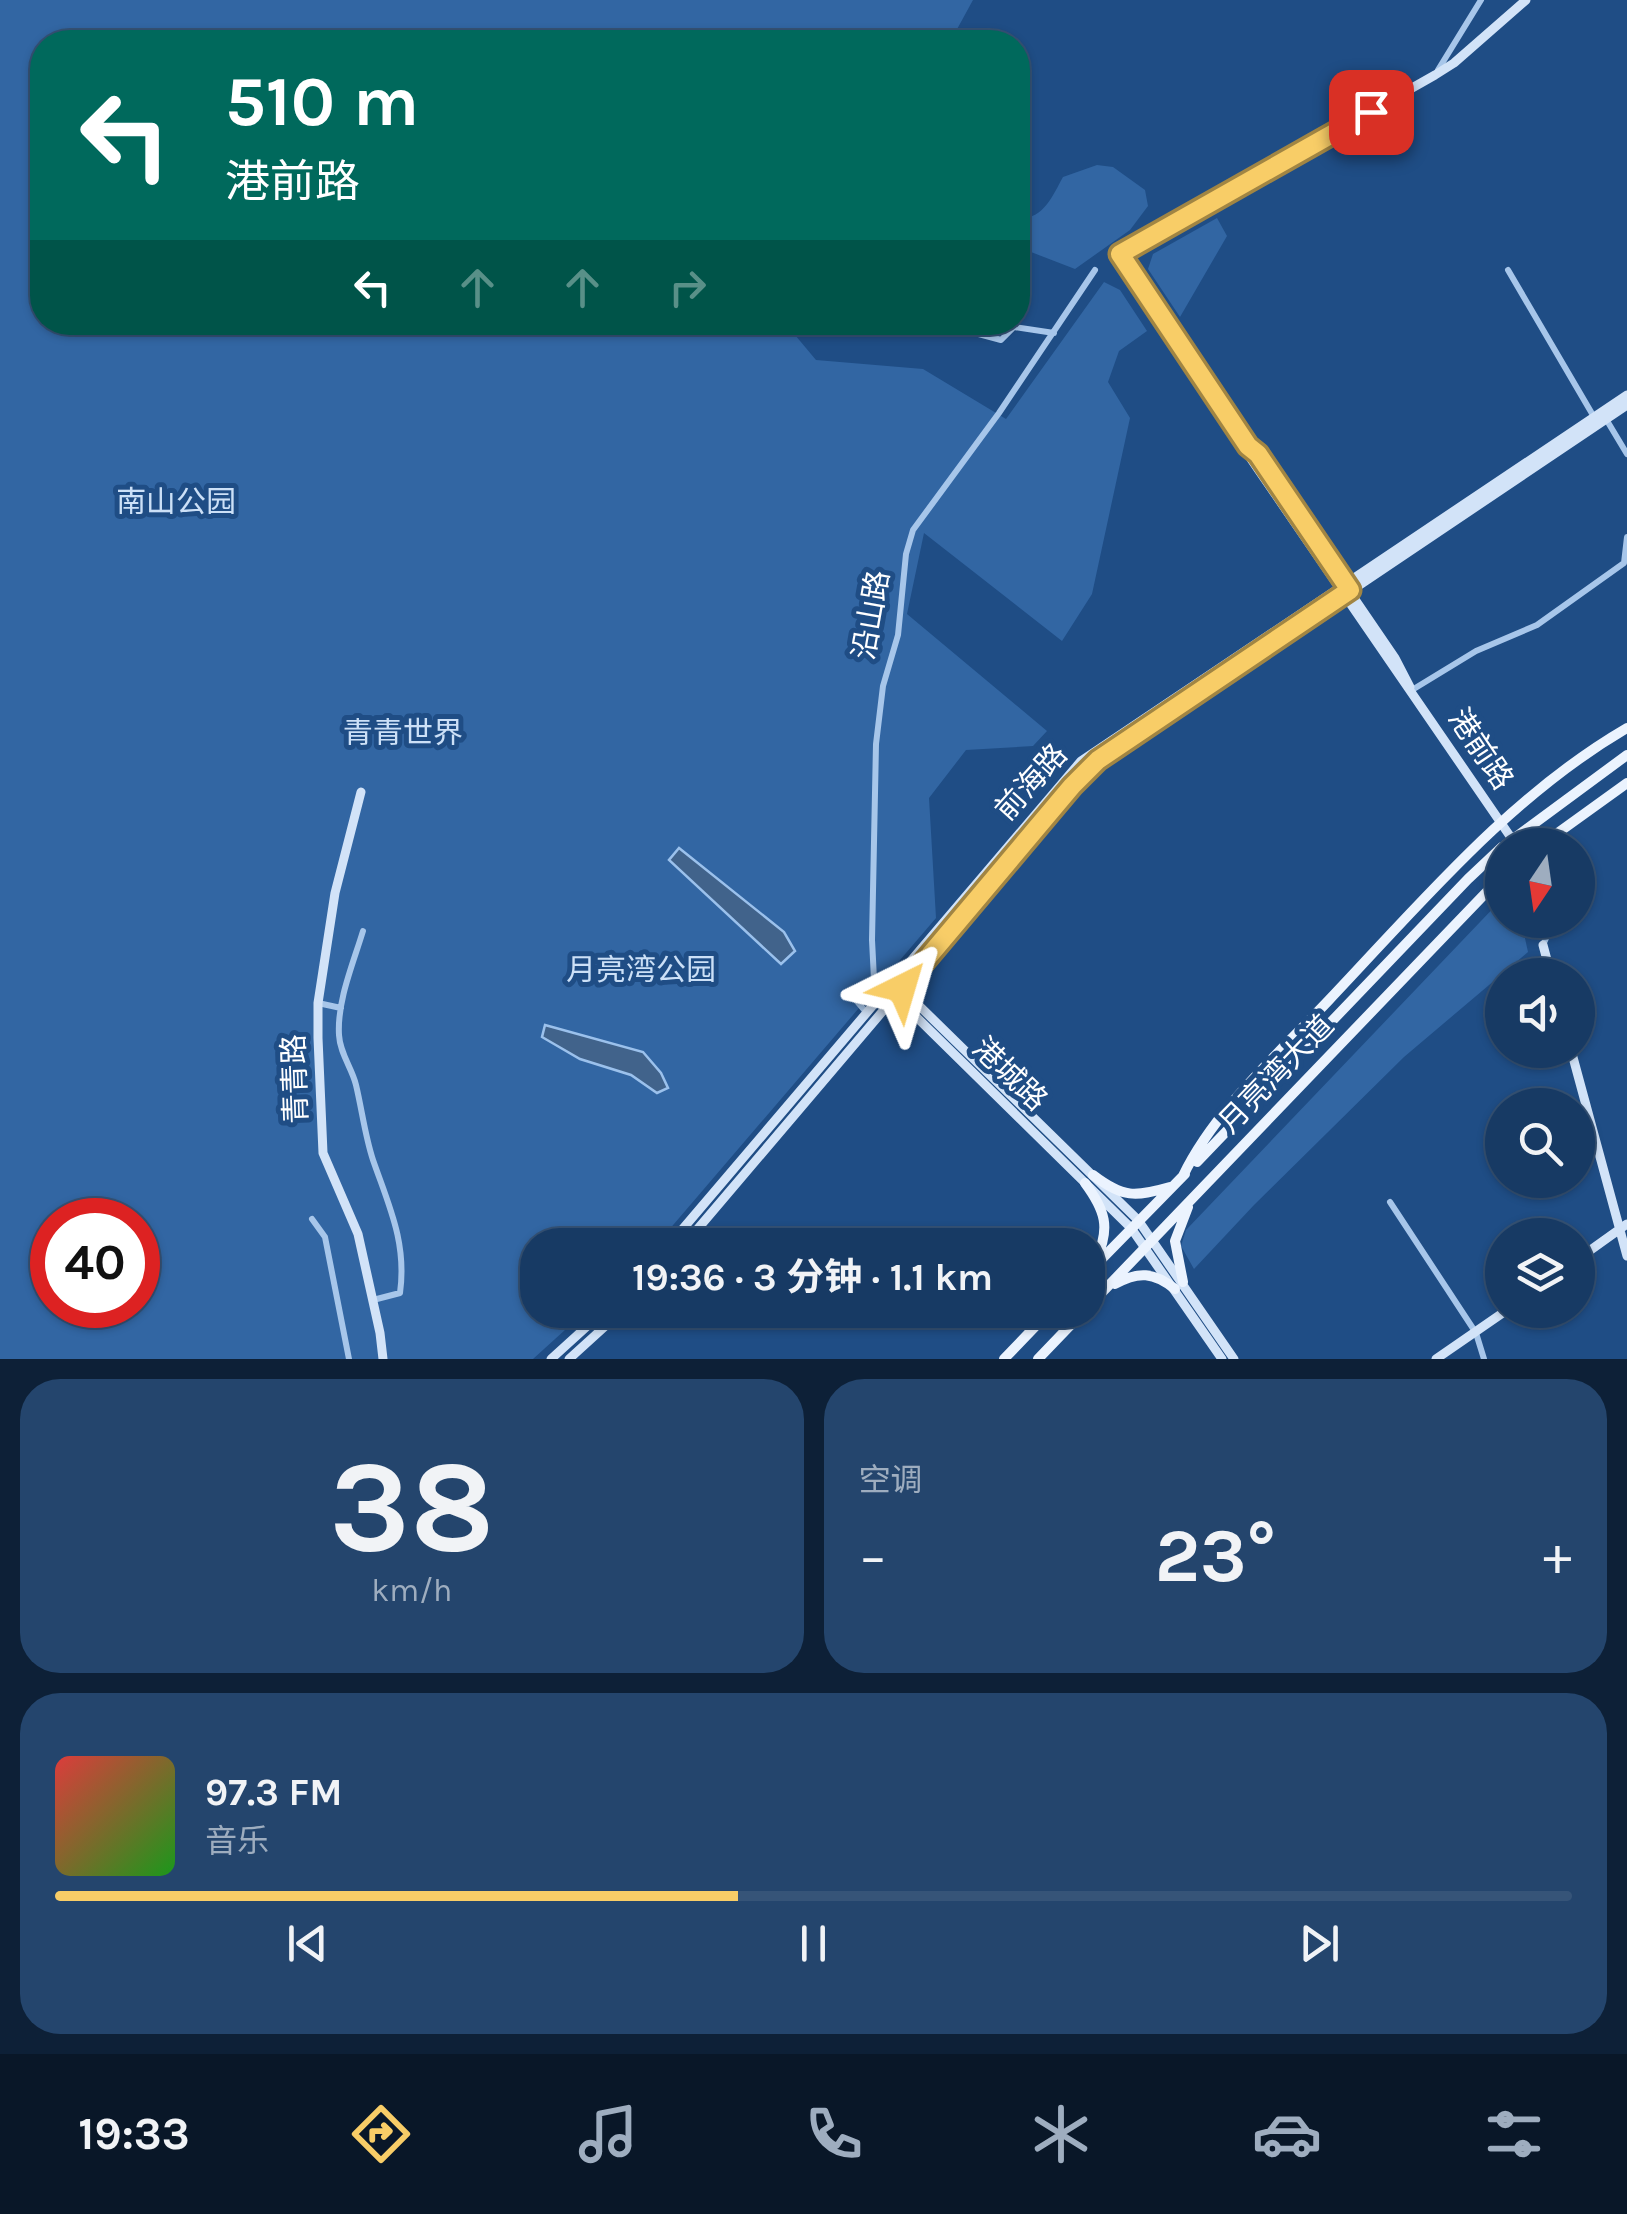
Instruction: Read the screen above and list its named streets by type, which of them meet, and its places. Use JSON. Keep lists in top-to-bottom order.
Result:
{
  "streets": {
    "main road": ["月亮湾大道"],
    "street": [
      "沿山路",
      "港前路",
      "前海路",
      "港城路",
      "青青路"
    ]
  },
  "crossings": [
    ["沿山路", "前海路"],
    ["港前路", "前海路"],
    ["前海路", "港城路"],
    ["港城路", "月亮湾大道"]
  ],
  "parks": ["南山公园", "青青世界", "月亮湾公园"],
  "north": "bottom",
  "page": {
    "turn": ["510 m", "港前路"],
    "limit": "40",
    "trip": "19:36 · 3 分钟 · 1.1 km",
    "tile": [
      ["38", "km/h"],
      "空调"
    ],
    "heat": ["−", "23°", "+"],
    "song": ["97.3 FM", "音乐"],
    "tabs": "19:33"
  }
}
